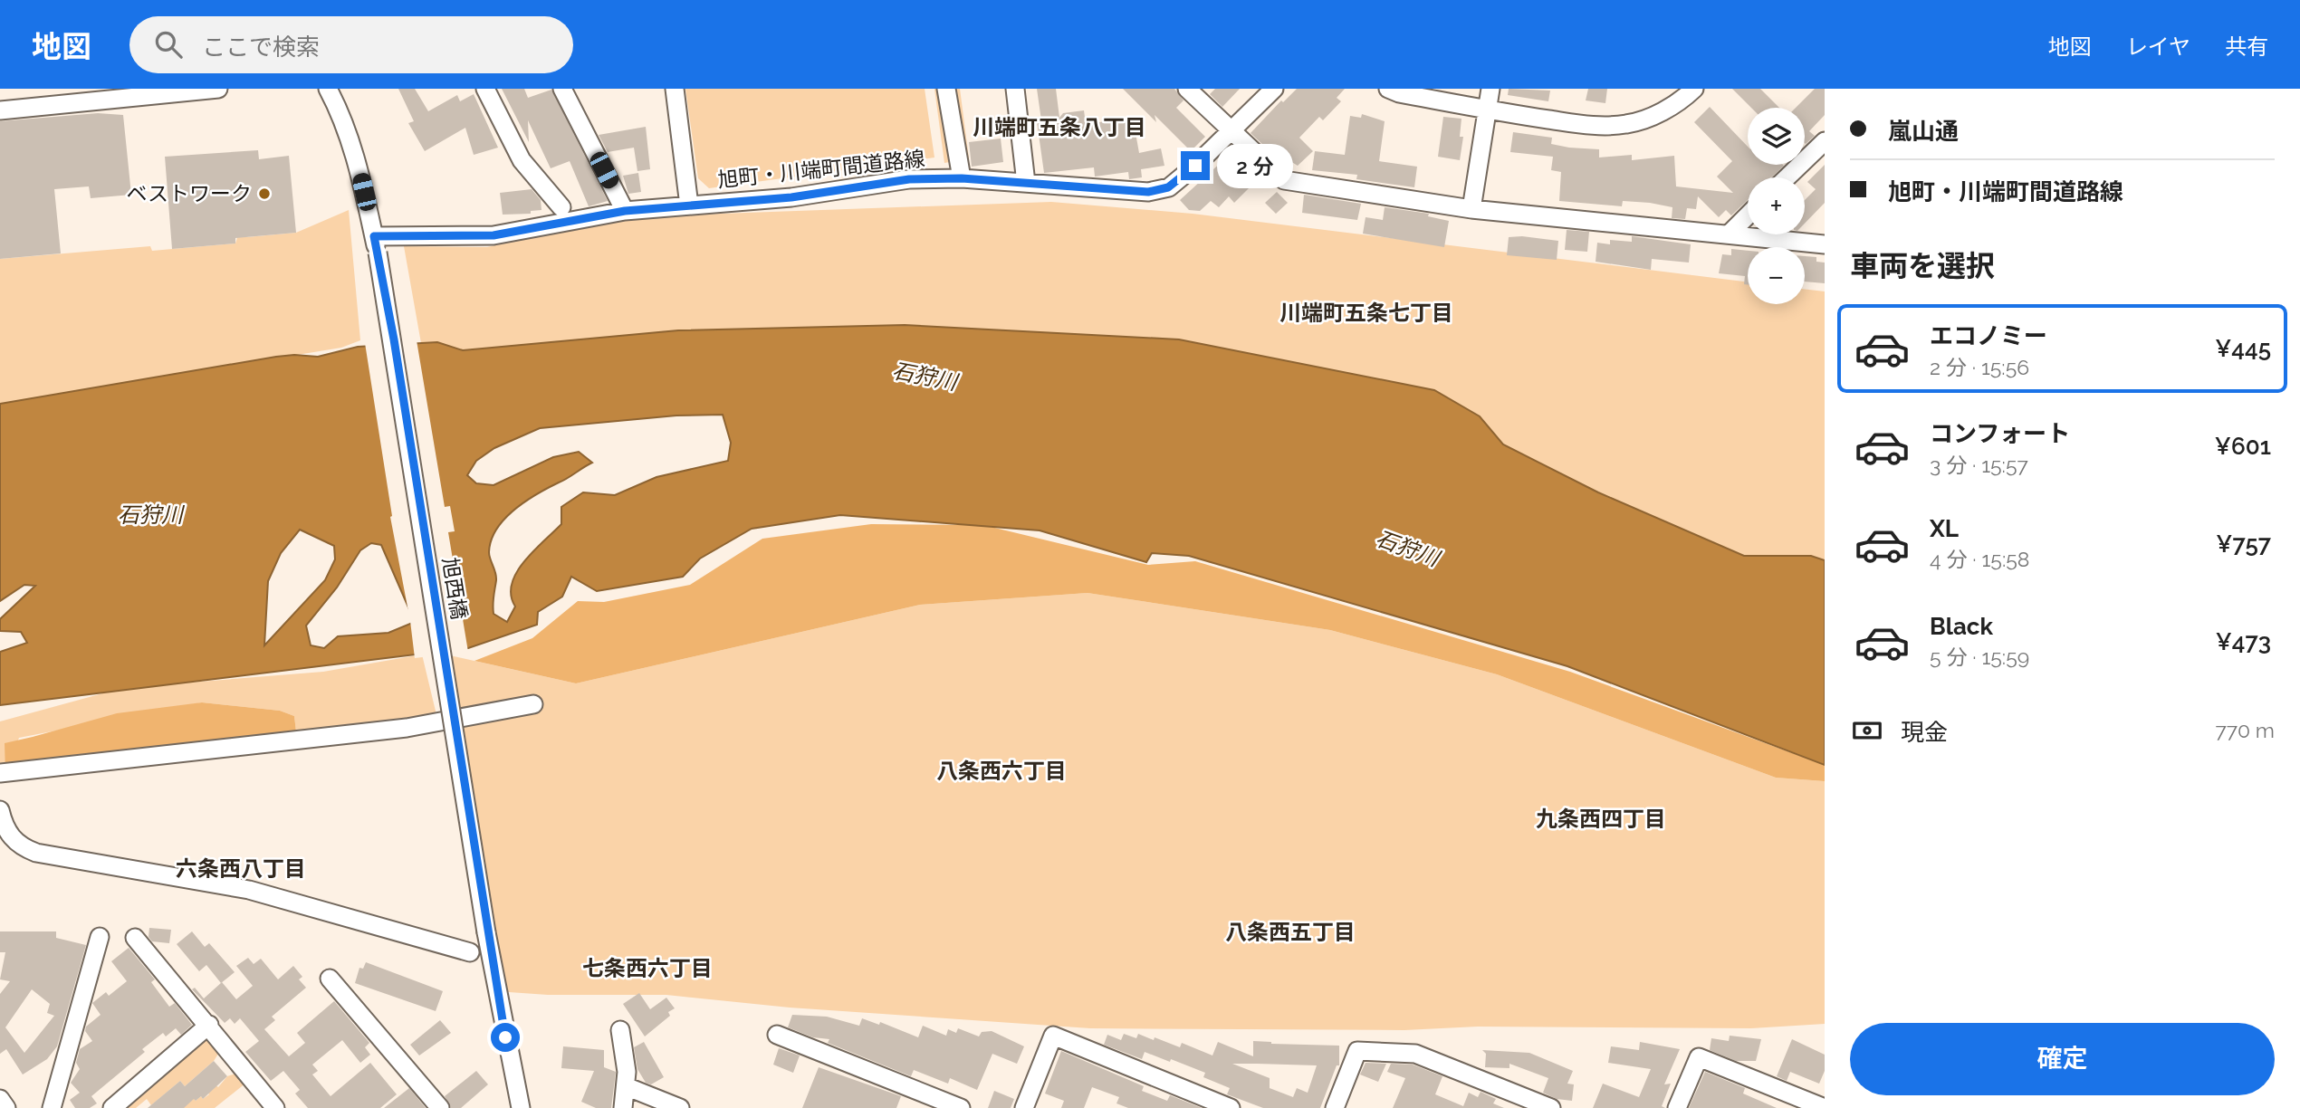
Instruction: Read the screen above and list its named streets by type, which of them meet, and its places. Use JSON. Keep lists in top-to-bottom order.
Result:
{
  "streets": {
    "street": ["旭町・川端町間道路線", "旭西橋"]
  },
  "crossings": [
    ["旭町・川端町間道路線", "旭西橋"]
  ],
  "districts": [
    "川端町五条八丁目",
    "川端町五条七丁目",
    "八条西六丁目",
    "九条西四丁目",
    "六条西八丁目",
    "八条西五丁目",
    "七条西六丁目"
  ],
  "water": ["石狩川"],
  "places": ["ベストワーク"],
  "page": {
    "header": "地図",
    "search": "ここで検索",
    "nav": ["地図", "レイヤ", "共有"],
    "banner": ["嵐山通", "旭町・川端町間道路線"],
    "map_buttons": ["+", "−"],
    "bubble": "2 分",
    "heading": "車両を選択",
    "list": [
      {
        "name": "エコノミー",
        "note": "2 分 · 15:56",
        "value": "¥445"
      },
      {
        "name": "コンフォート",
        "note": "3 分 · 15:57",
        "value": "¥601"
      },
      {
        "name": "XL",
        "note": "4 分 · 15:58",
        "value": "¥757"
      },
      {
        "name": "Black",
        "note": "5 分 · 15:59",
        "value": "¥473"
      }
    ],
    "pay": ["現金", "770 m"],
    "buttons": "確定"
  }
}
